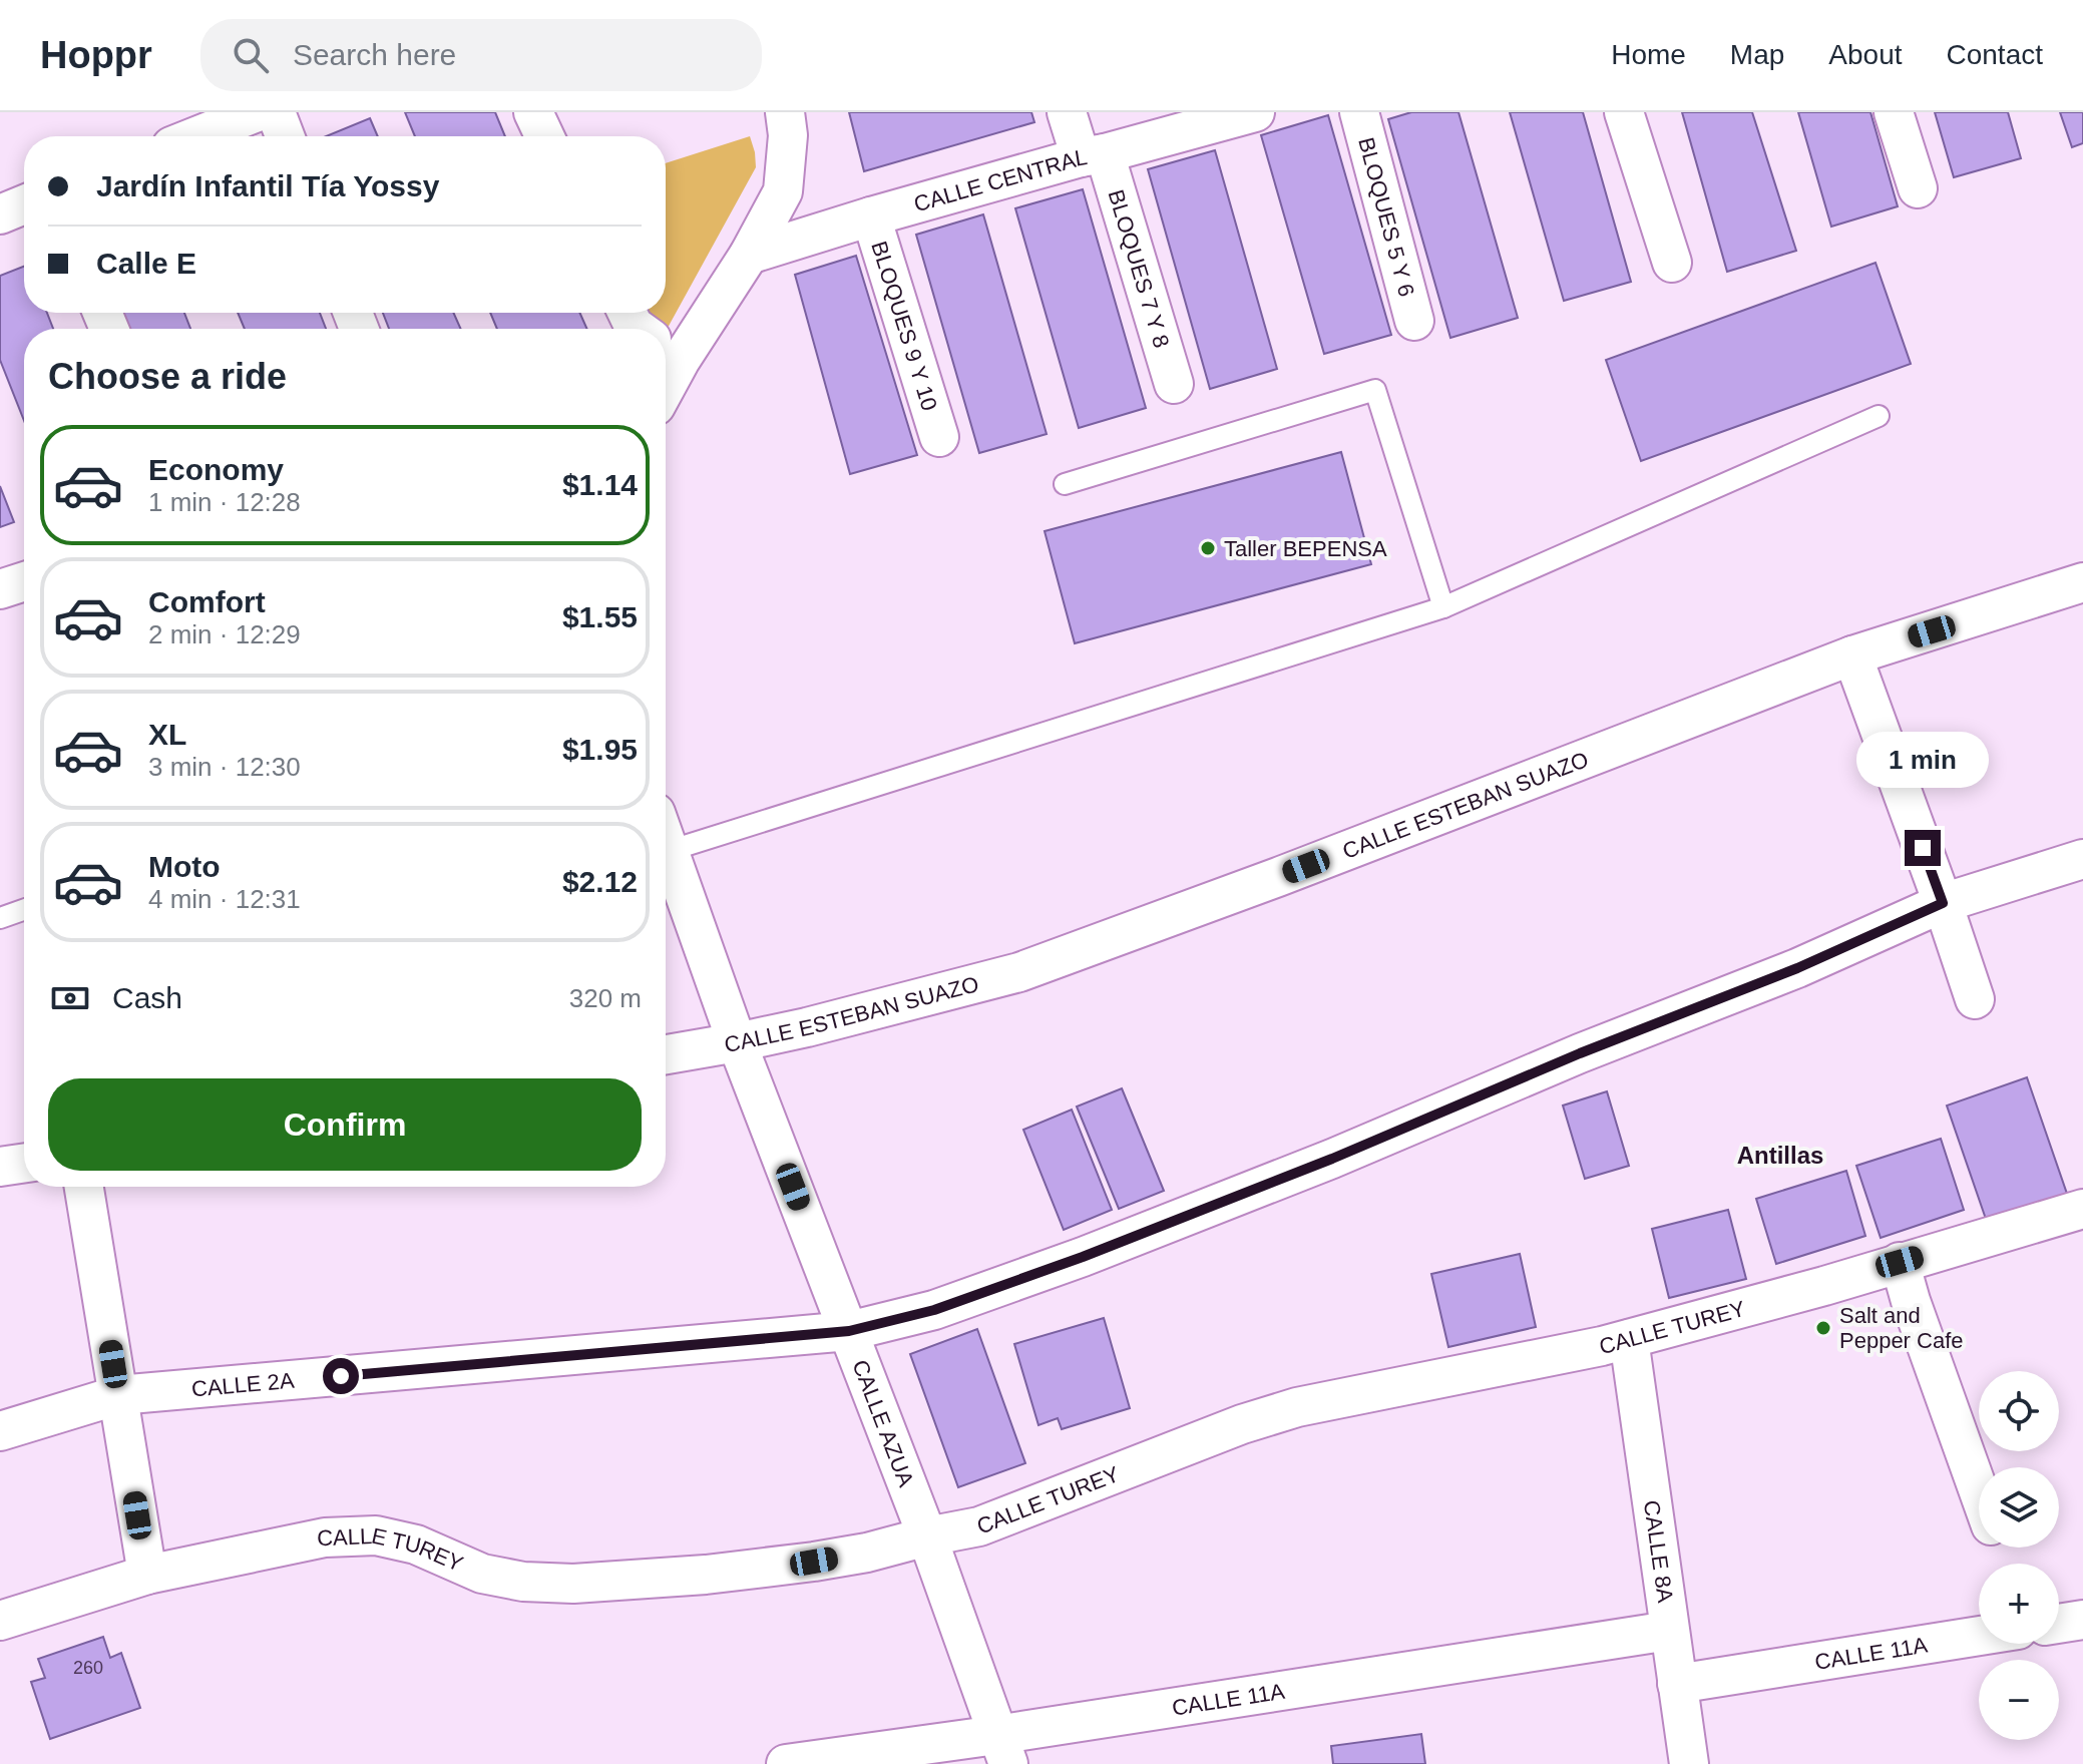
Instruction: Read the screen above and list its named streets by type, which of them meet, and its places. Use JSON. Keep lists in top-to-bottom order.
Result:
{
  "streets": {
    "street": [
      "CALLE CENTRAL",
      "BLOQUES 5 Y 6",
      "BLOQUES 7 Y 8",
      "BLOQUES 9 Y 10",
      "CALLE ESTEBAN SUAZO",
      "CALLE TUREY",
      "CALLE 2A",
      "CALLE AZUA",
      "CALLE 8A",
      "CALLE 11A"
    ]
  },
  "crossings": [
    ["CALLE CENTRAL", "BLOQUES 7 Y 8"],
    ["CALLE CENTRAL", "BLOQUES 9 Y 10"],
    ["CALLE ESTEBAN SUAZO", "CALLE AZUA"],
    ["CALLE TUREY", "CALLE AZUA"],
    ["CALLE TUREY", "CALLE 8A"],
    ["CALLE 2A", "CALLE AZUA"],
    ["CALLE AZUA", "CALLE 11A"],
    ["CALLE 8A", "CALLE 11A"]
  ],
  "districts": ["Antillas"],
  "places": ["Taller BEPENSA", "Salt and Pepper Cafe"],
  "house_numbers": ["260"],
  "page": {
    "header": "Hoppr",
    "search": "Search here",
    "nav": [
      "Home",
      "Map",
      "About",
      "Contact"
    ],
    "banner": ["Jardín Infantil Tía Yossy", "Calle E"],
    "heading": "Choose a ride",
    "list": [
      {
        "name": "Economy",
        "note": "1 min · 12:28",
        "value": "$1.14"
      },
      {
        "name": "Comfort",
        "note": "2 min · 12:29",
        "value": "$1.55"
      },
      {
        "name": "XL",
        "note": "3 min · 12:30",
        "value": "$1.95"
      },
      {
        "name": "Moto",
        "note": "4 min · 12:31",
        "value": "$2.12"
      }
    ],
    "bubble": "1 min",
    "pay": ["Cash", "320 m"],
    "buttons": "Confirm",
    "map_buttons": ["+", "−"]
  }
}
